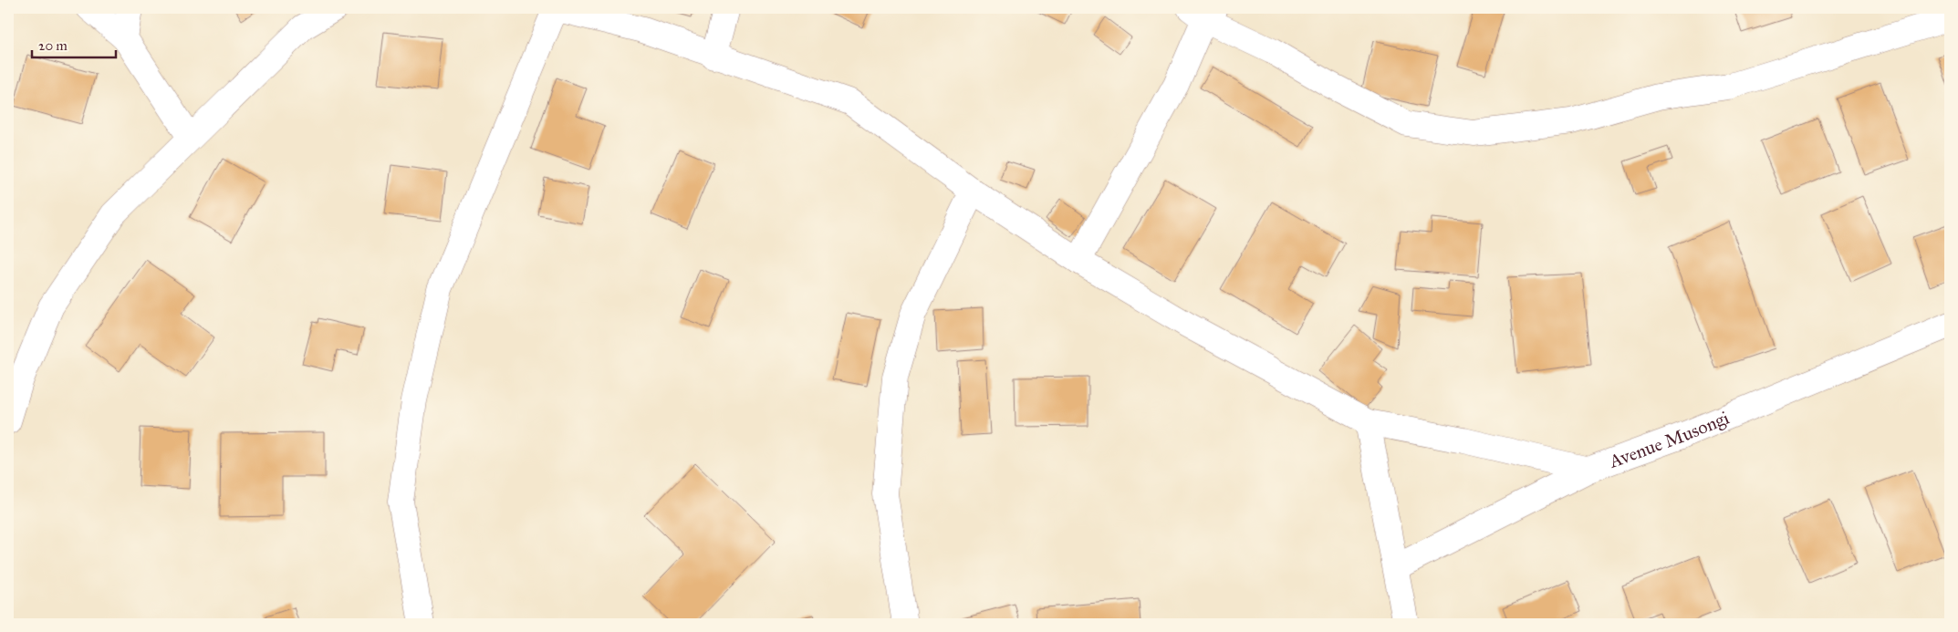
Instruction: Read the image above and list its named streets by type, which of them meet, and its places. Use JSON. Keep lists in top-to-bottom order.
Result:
{
  "streets": {
    "street": ["Avenue Musongi"]
  },
  "scale_bar": "20 m"
}
